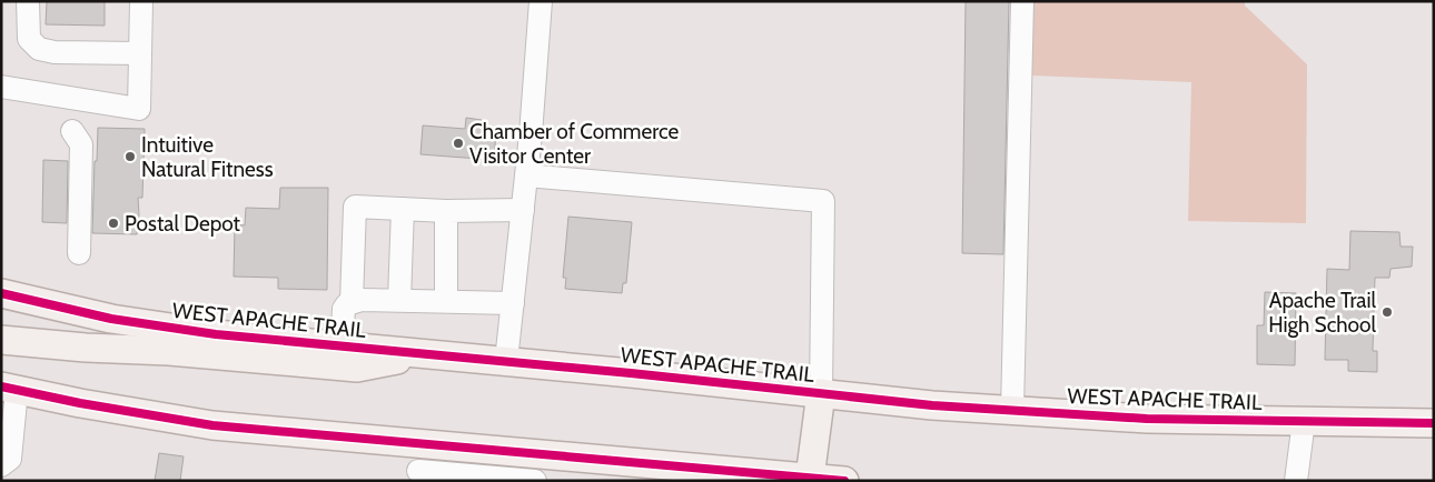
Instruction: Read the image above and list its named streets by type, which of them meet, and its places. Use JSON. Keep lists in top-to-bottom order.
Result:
{
  "streets": {
    "main road": ["WEST APACHE TRAIL"]
  },
  "places": [
    "Chamber of Commerce Visitor Center",
    "Intuitive Natural Fitness",
    "Postal Depot",
    "Apache Trail High School"
  ]
}
